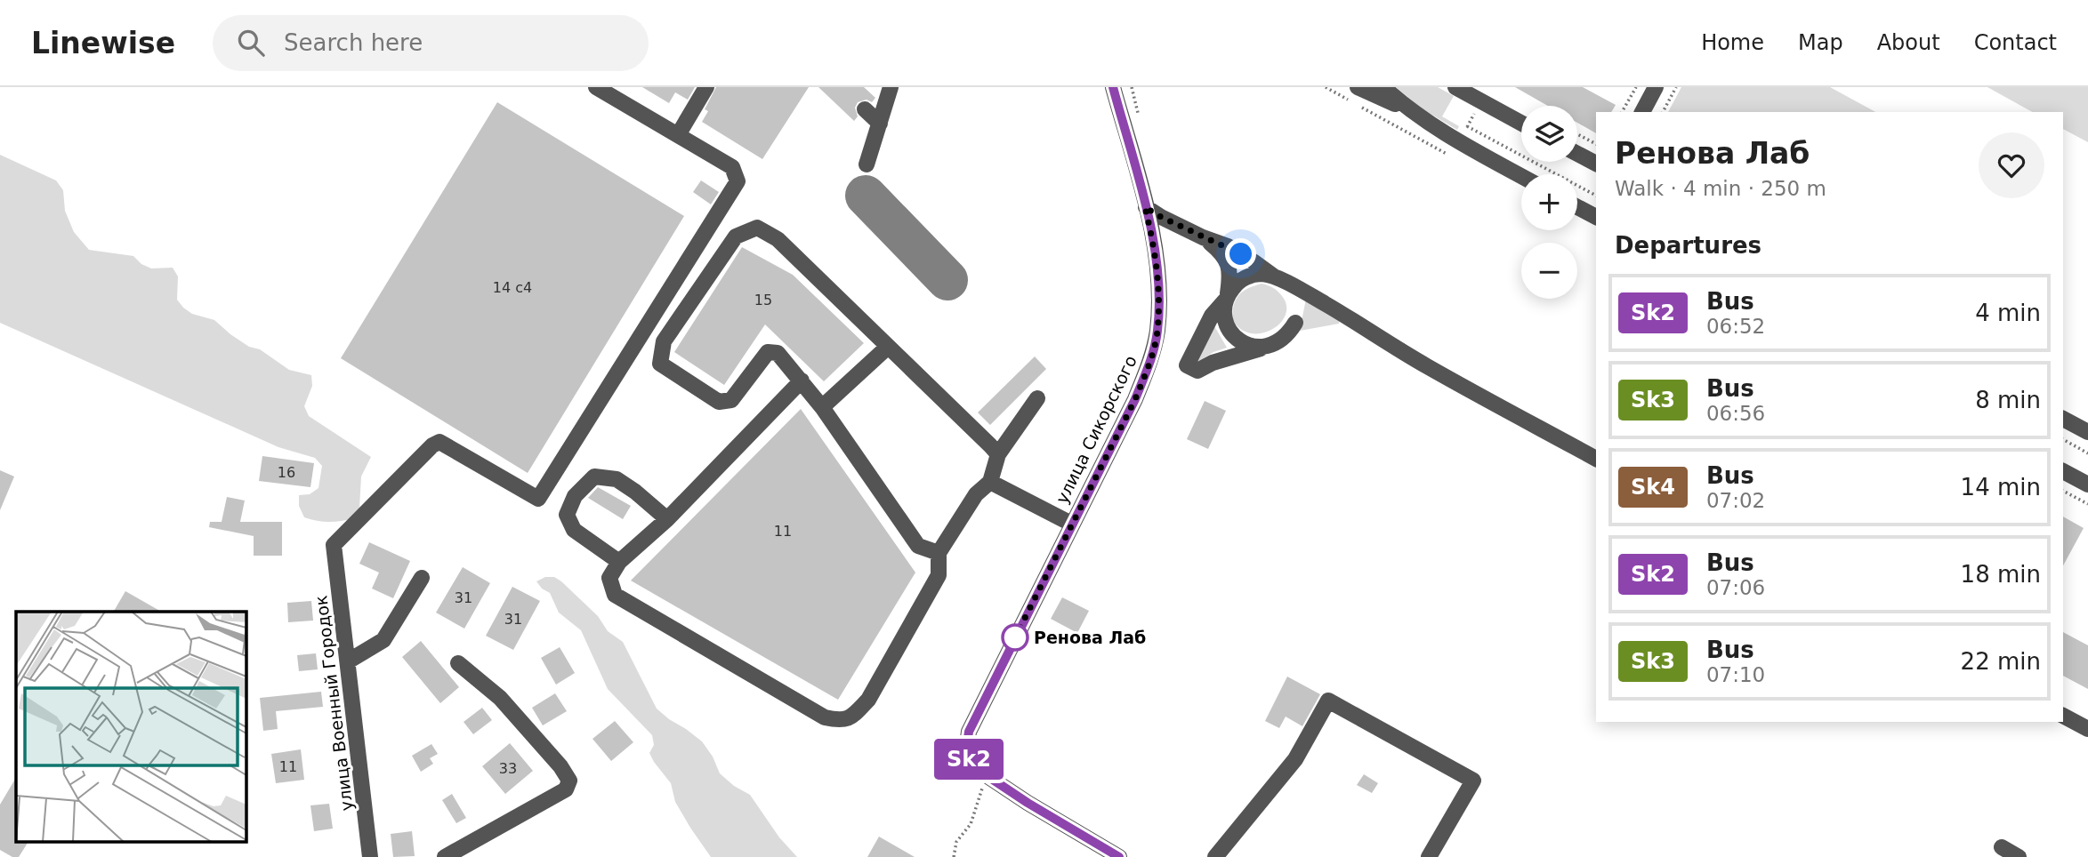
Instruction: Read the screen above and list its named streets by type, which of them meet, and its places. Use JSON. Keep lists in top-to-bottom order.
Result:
{
  "streets": {
    "street": ["улица Сикорского", "улица Военный Городок"]
  },
  "places": ["Ренова Лаб"],
  "lines": ["bus line Sk2"],
  "house_numbers": [
    "14 с4",
    "15",
    "16",
    "11",
    "31",
    "31",
    "11",
    "33"
  ],
  "page": {
    "header": "Linewise",
    "search": "Search here",
    "nav": [
      "Home",
      "Map",
      "About",
      "Contact"
    ],
    "on_map": "Sk2",
    "map_buttons": ["+", "−"],
    "heading": [
      ["Ренова Лаб", "Walk · 4 min · 250 m"],
      "Departures"
    ],
    "list": [
      {
        "mark": "Sk2",
        "name": "Bus",
        "note": "06:52",
        "value": "4 min"
      },
      {
        "mark": "Sk3",
        "name": "Bus",
        "note": "06:56",
        "value": "8 min"
      },
      {
        "mark": "Sk4",
        "name": "Bus",
        "note": "07:02",
        "value": "14 min"
      },
      {
        "mark": "Sk2",
        "name": "Bus",
        "note": "07:06",
        "value": "18 min"
      },
      {
        "mark": "Sk3",
        "name": "Bus",
        "note": "07:10",
        "value": "22 min"
      }
    ]
  }
}
